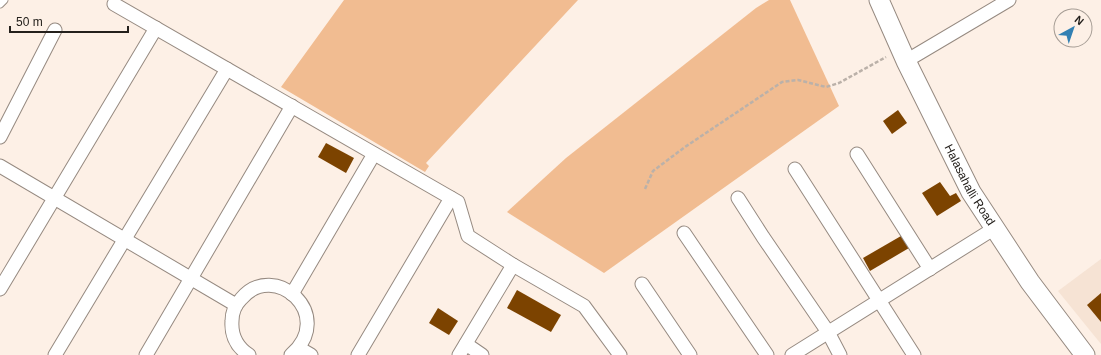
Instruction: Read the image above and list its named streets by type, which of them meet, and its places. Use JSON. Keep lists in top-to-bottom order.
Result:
{
  "streets": {
    "main road": ["Halasahalli Road"]
  },
  "scale_bar": "50 m",
  "north": "top right"
}
